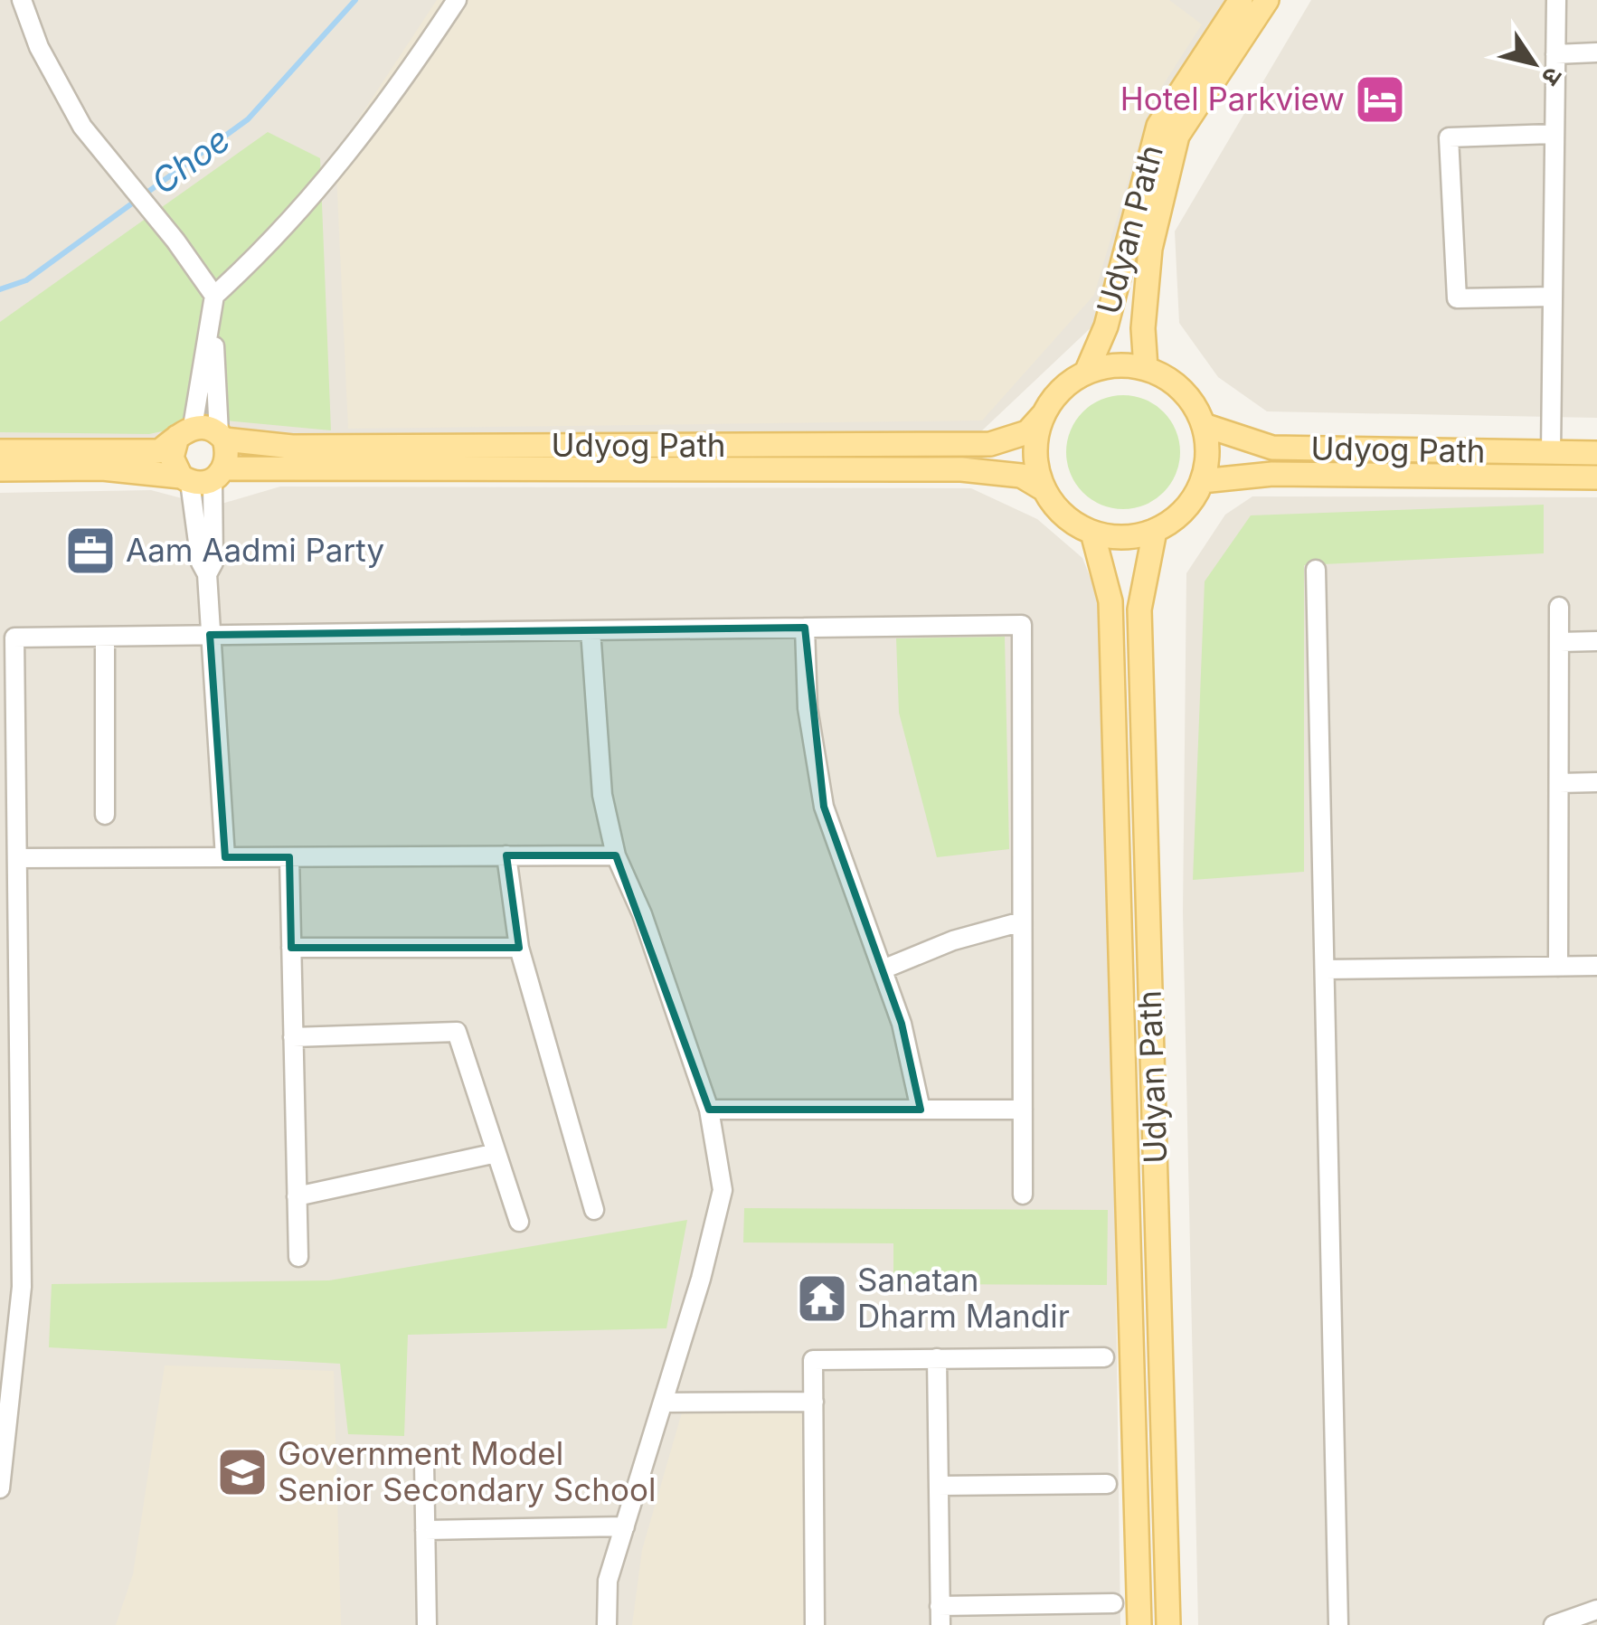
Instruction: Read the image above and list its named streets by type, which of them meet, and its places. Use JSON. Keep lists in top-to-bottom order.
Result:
{
  "streets": {
    "main road": ["Udyan Path", "Udyog Path"]
  },
  "crossings": [
    ["Udyan Path", "Udyog Path"]
  ],
  "water": ["Choe"],
  "places": {
    "hotel": ["Hotel Parkview"],
    "office": ["Aam Aadmi Party"],
    "temple": ["Sanatan Dharm Mandir"],
    "school or university": ["Government Model Senior Secondary School"]
  },
  "north": "bottom right"
}
